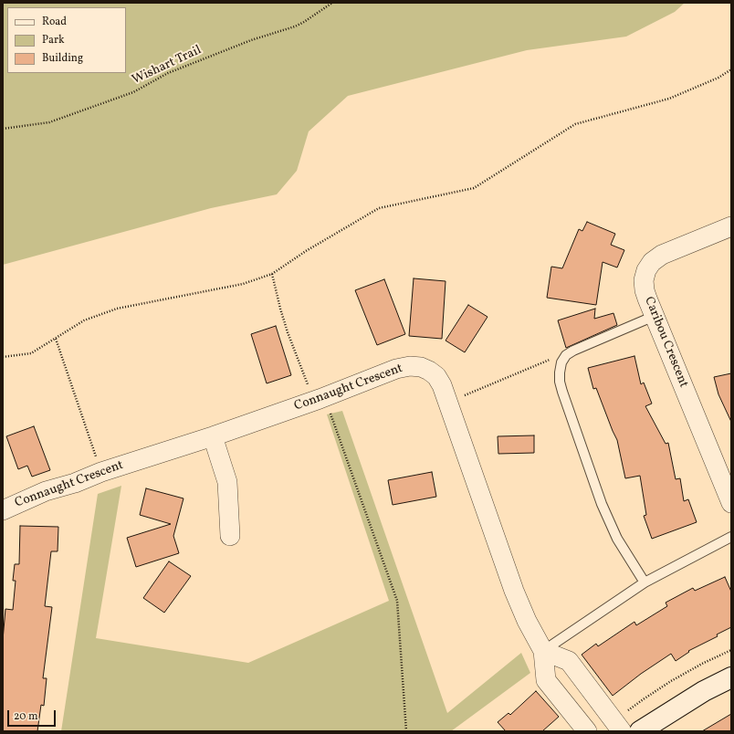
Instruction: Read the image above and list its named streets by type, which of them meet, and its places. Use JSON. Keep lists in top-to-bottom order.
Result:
{
  "streets": {
    "street": ["Caribou Crescent", "Connaught Crescent"],
    "path": ["Wishart Trail"]
  },
  "legend": ["Road", "Park", "Building"],
  "scale_bar": "20 m"
}
